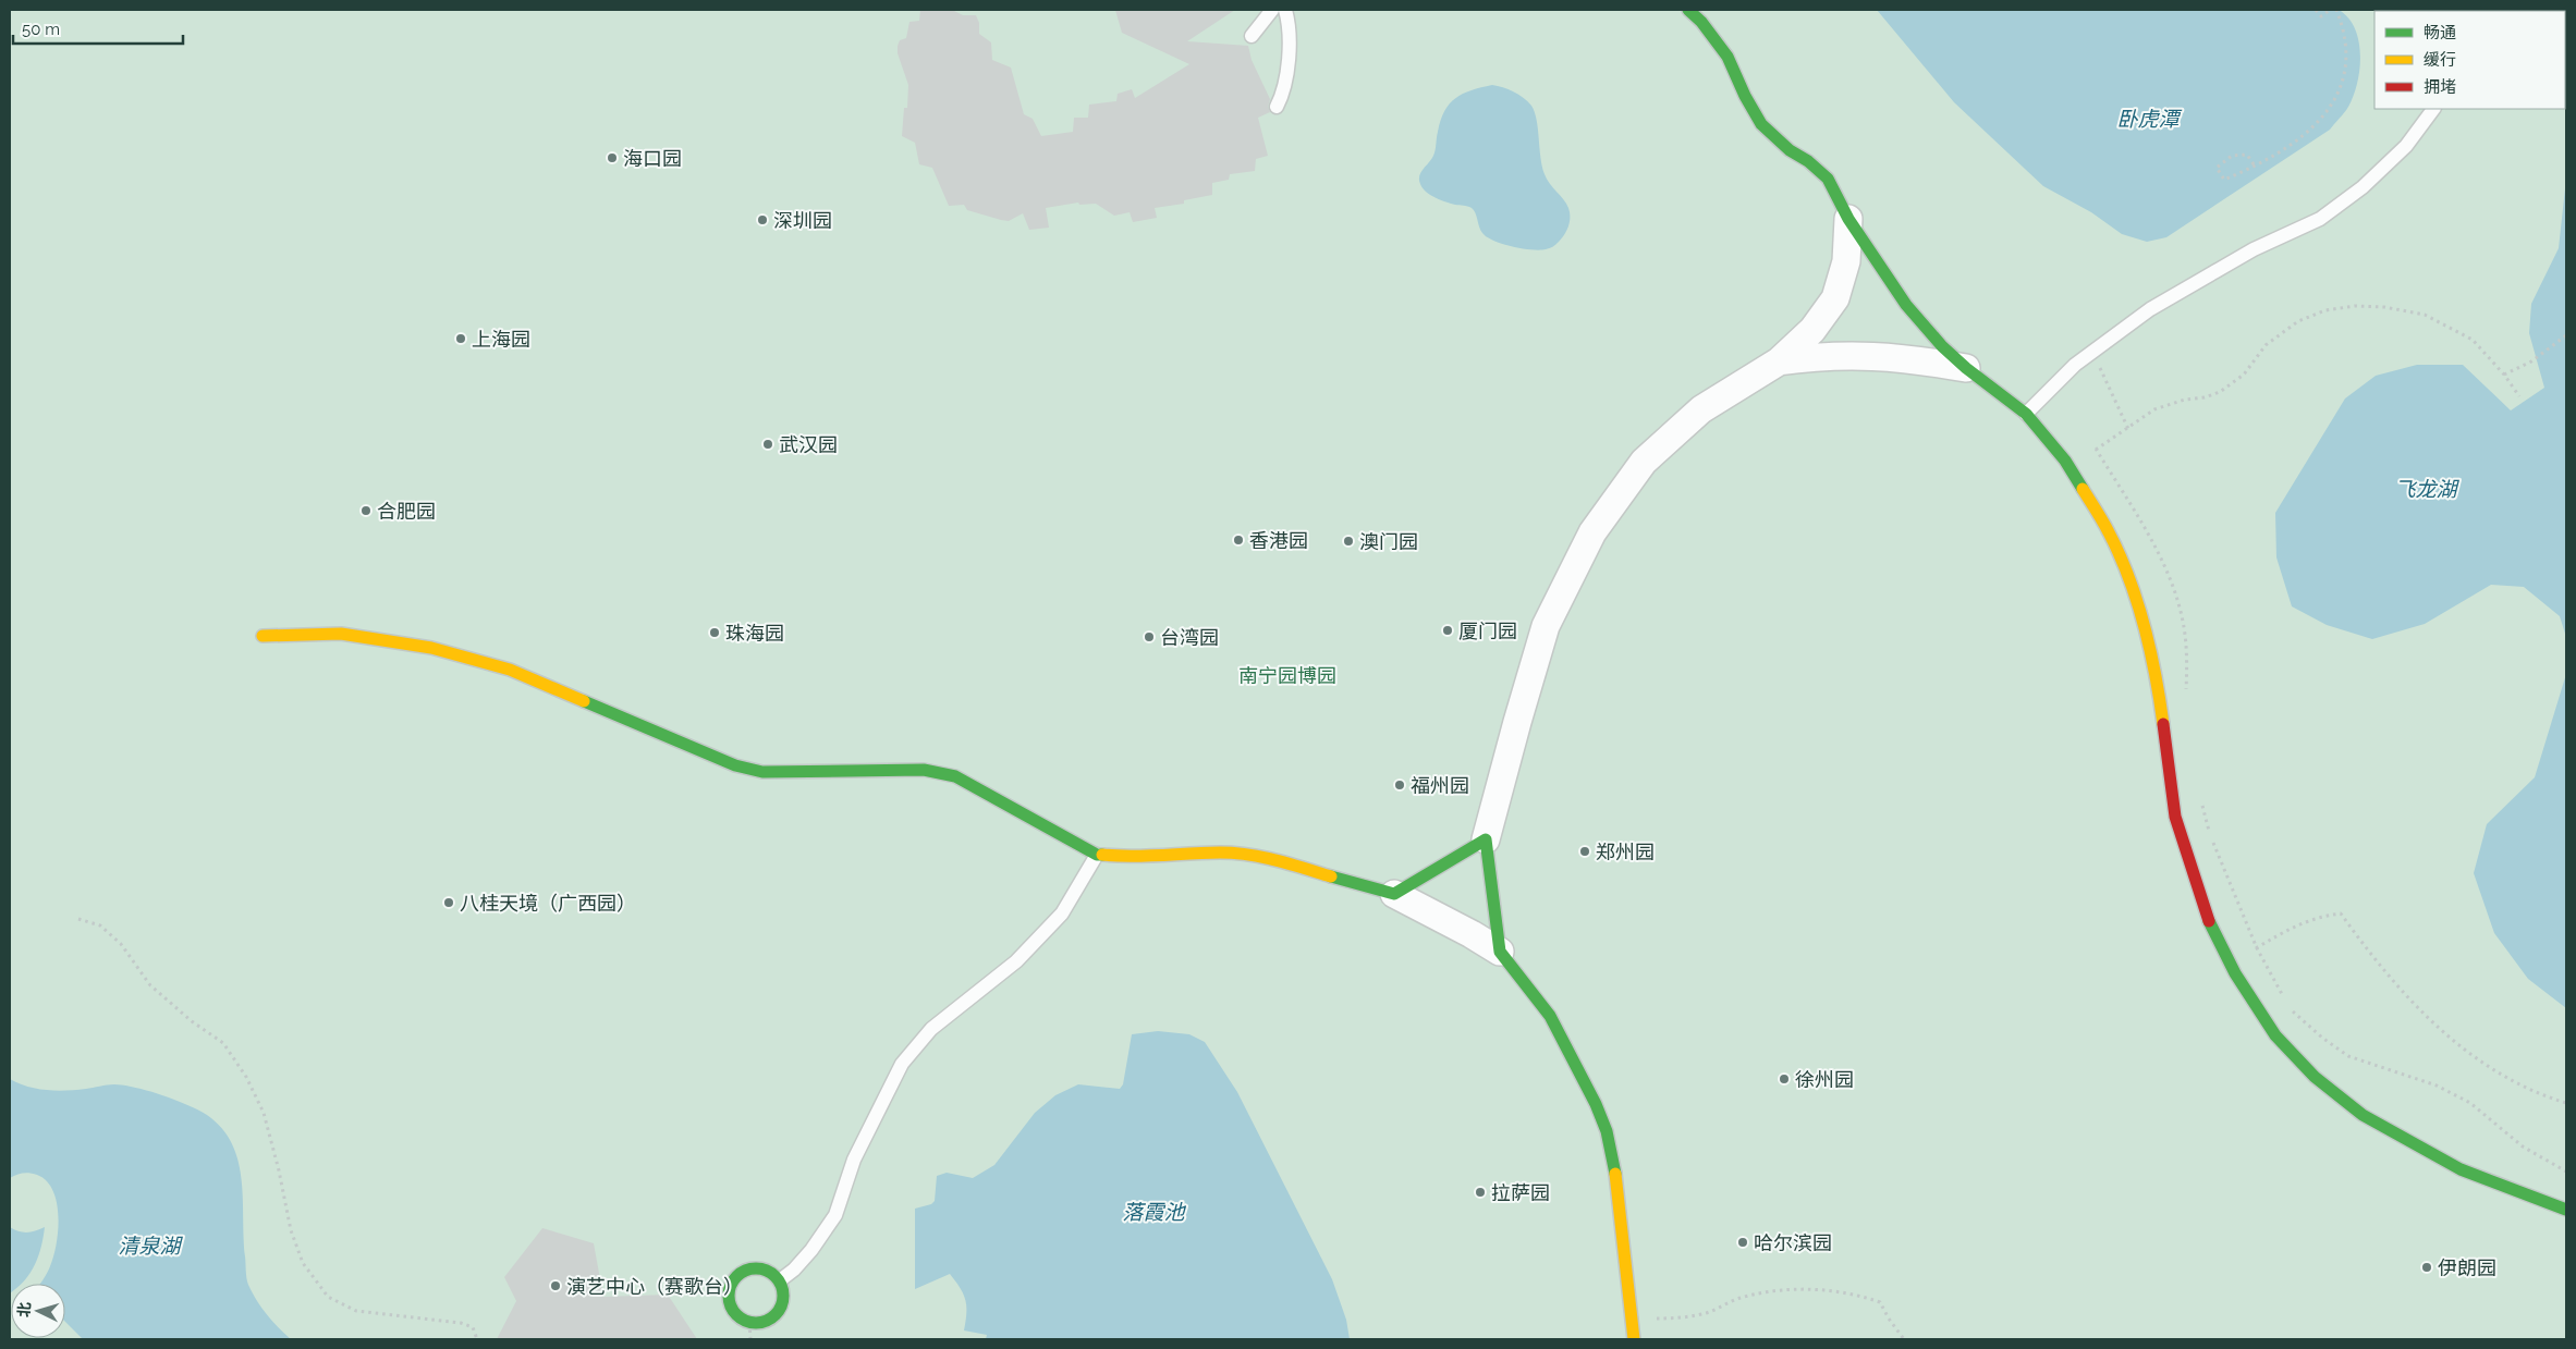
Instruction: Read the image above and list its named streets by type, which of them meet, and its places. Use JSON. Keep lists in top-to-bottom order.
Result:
{
  "water": [
    "卧虎潭",
    "飞龙湖",
    "落霞池",
    "清泉湖"
  ],
  "parks": ["南宁园博园"],
  "places": [
    "海口园",
    "深圳园",
    "上海园",
    "武汉园",
    "合肥园",
    "香港园",
    "澳门园",
    "厦门园",
    "珠海园",
    "台湾园",
    "福州园",
    "郑州园",
    "八桂天境（广西园）",
    "徐州园",
    "拉萨园",
    "哈尔滨园",
    "伊朗园",
    "演艺中心（赛歌台）"
  ],
  "legend": ["畅通", "缓行", "拥堵"],
  "scale_bar": "50 m",
  "north": "left"
}
